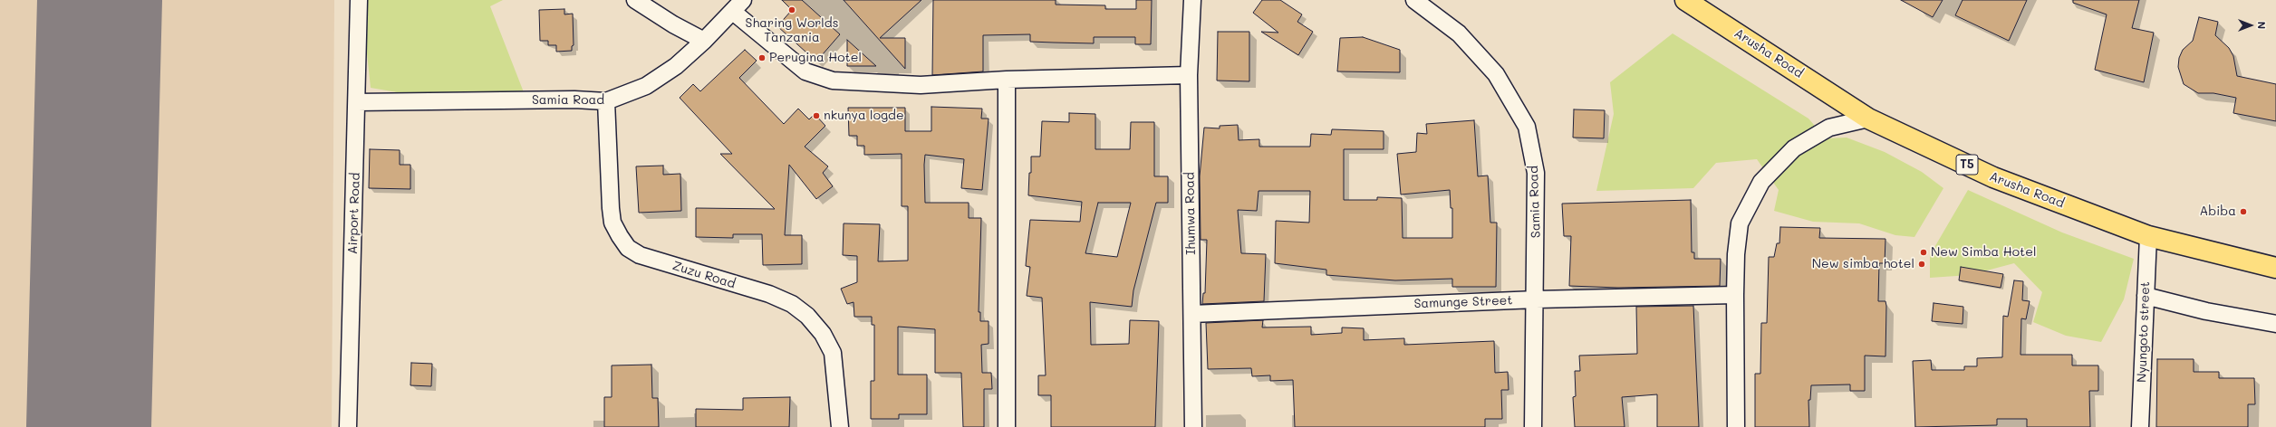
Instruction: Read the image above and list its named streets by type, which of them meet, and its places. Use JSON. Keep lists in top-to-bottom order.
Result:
{
  "streets": {
    "highway": ["Arusha Road", "T5"],
    "street": [
      "Samia Road",
      "Airport Road",
      "Ihumwa Road",
      "Zuzu Road",
      "Samunge Street",
      "Nyungoto street"
    ]
  },
  "crossings": [
    ["Arusha Road", "Nyungoto street"],
    ["Samia Road", "Airport Road"],
    ["Samia Road", "Zuzu Road"],
    ["Samia Road", "Samunge Street"],
    ["Ihumwa Road", "Samunge Street"]
  ],
  "places": [
    "Sharing Worlds Tanzania",
    "Perugina Hotel",
    "nkunya logde",
    "Abiba",
    "New Simba Hotel",
    "New simba hotel"
  ],
  "north": "right"
}
